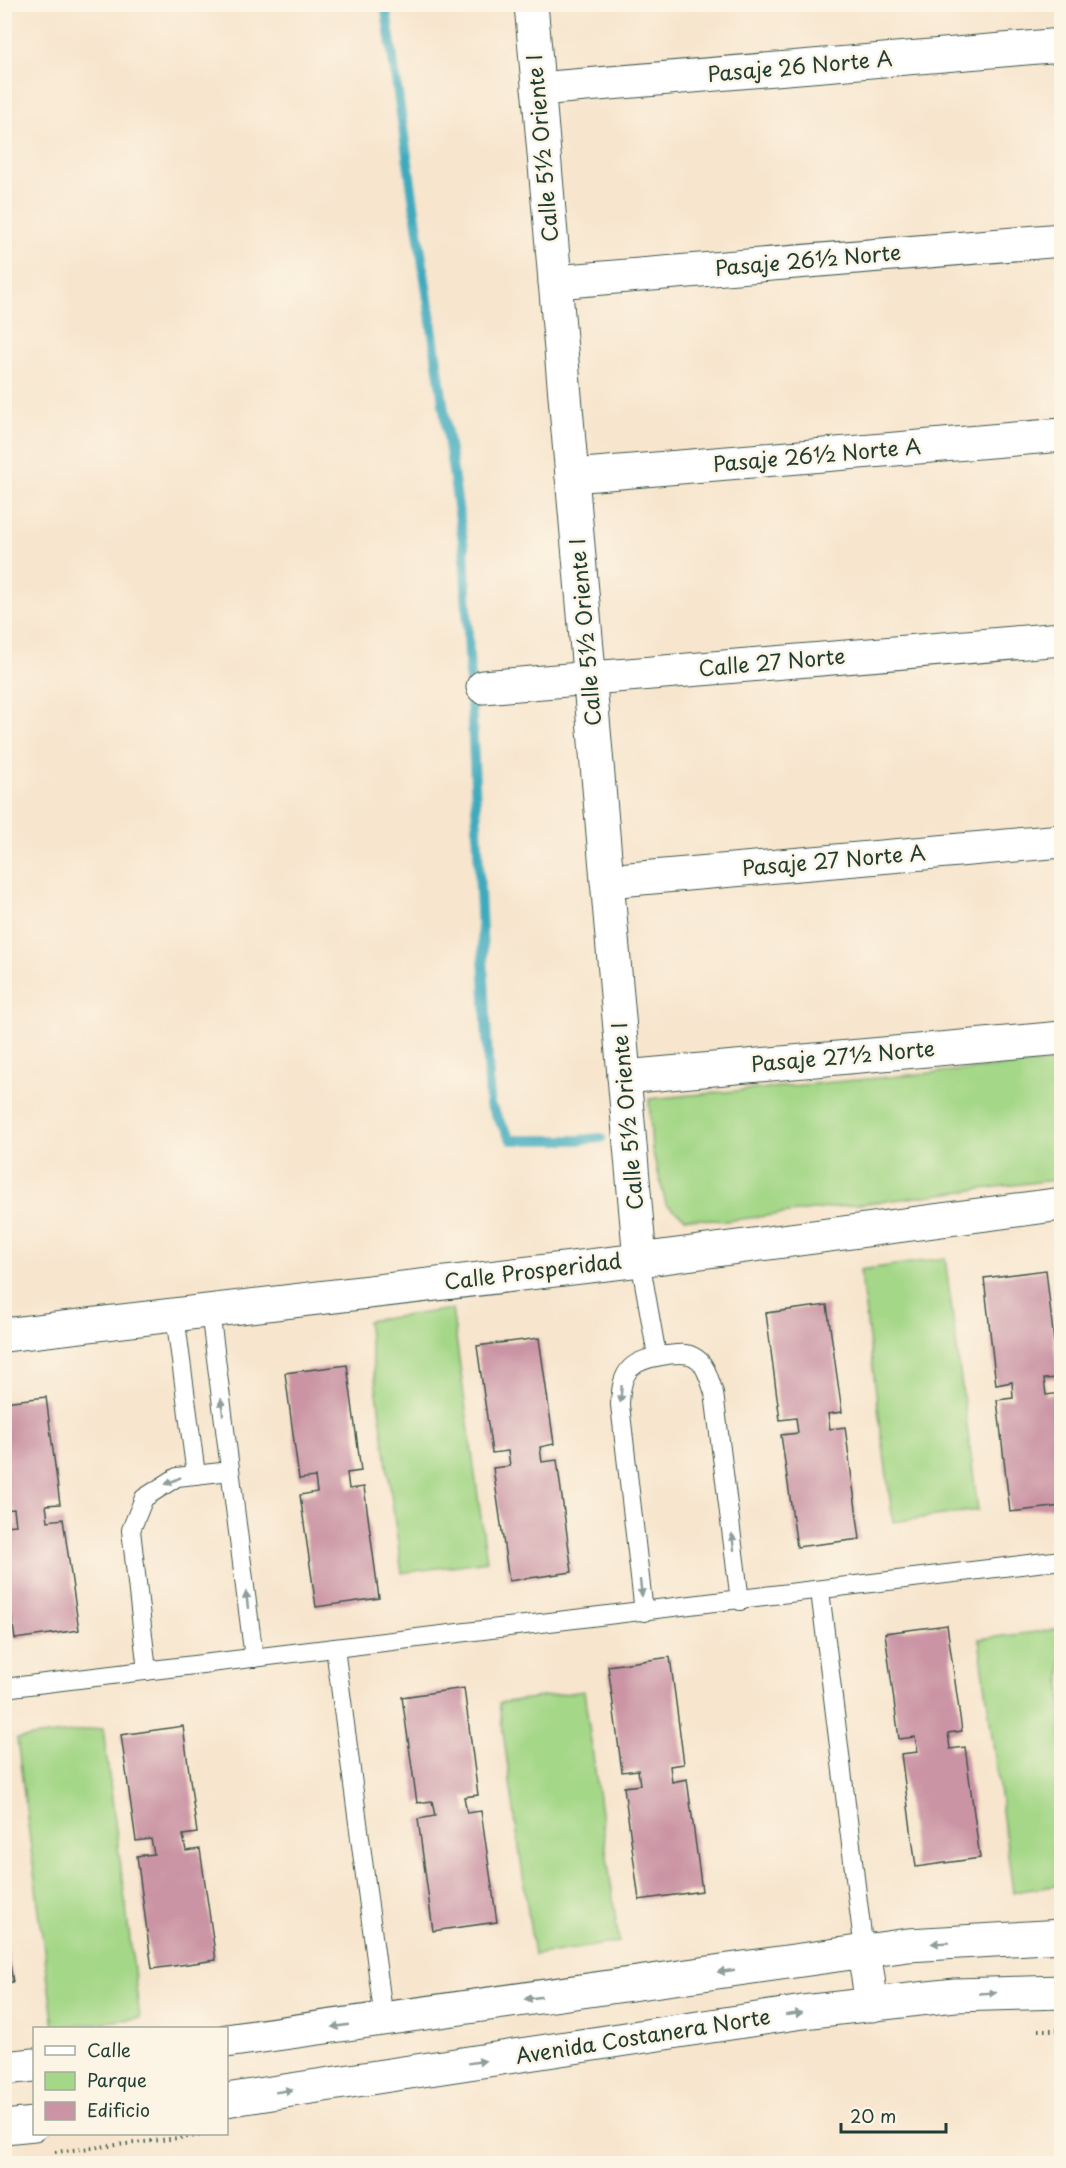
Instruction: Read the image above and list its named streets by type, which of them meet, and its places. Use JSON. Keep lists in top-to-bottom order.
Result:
{
  "streets": {
    "street": [
      "Pasaje 26 Norte A",
      "Calle 5½ Oriente I",
      "Pasaje 26½ Norte",
      "Pasaje 26½ Norte A",
      "Calle 27 Norte",
      "Pasaje 27 Norte A",
      "Pasaje 27½ Norte",
      "Calle Prosperidad",
      "Avenida Costanera Norte"
    ]
  },
  "crossings": [
    ["Pasaje 26 Norte A", "Calle 5½ Oriente I"],
    ["Calle 5½ Oriente I", "Pasaje 26½ Norte"],
    ["Calle 5½ Oriente I", "Pasaje 26½ Norte A"],
    ["Calle 5½ Oriente I", "Calle 27 Norte"],
    ["Calle 5½ Oriente I", "Pasaje 27 Norte A"],
    ["Calle 5½ Oriente I", "Pasaje 27½ Norte"],
    ["Calle 5½ Oriente I", "Calle Prosperidad"]
  ],
  "legend": ["Calle", "Parque", "Edificio"],
  "scale_bar": "20 m"
}
